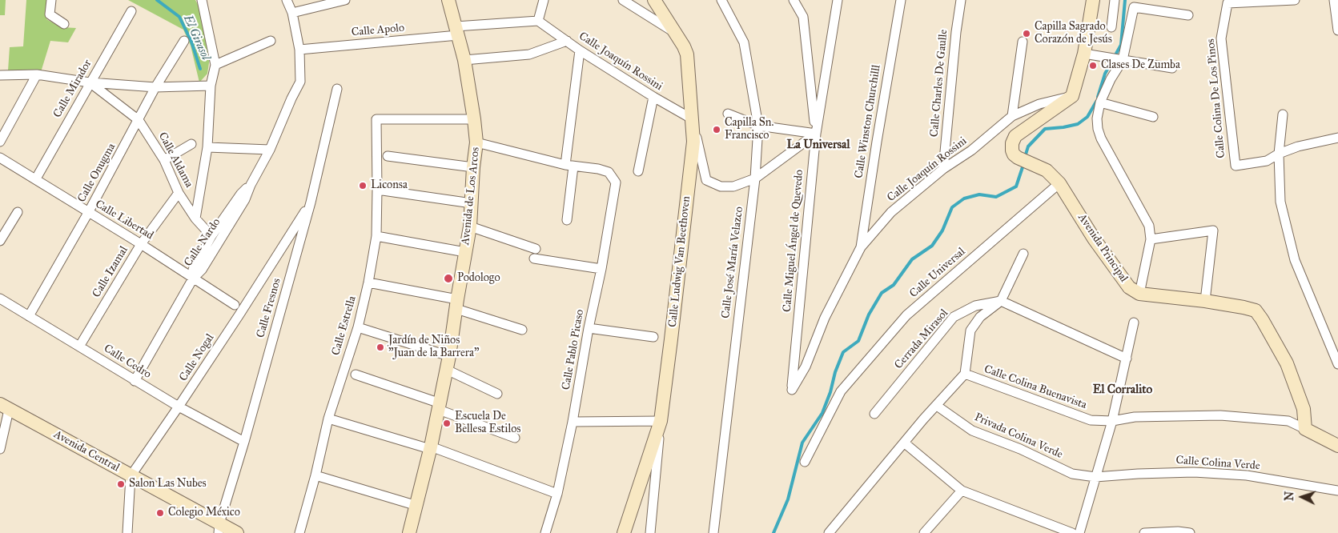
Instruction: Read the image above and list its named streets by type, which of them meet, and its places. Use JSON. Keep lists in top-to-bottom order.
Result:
{
  "streets": {
    "street": [
      "Calle Apolo",
      "Calle Joaquín Rossini",
      "Calle Charles De Gaulle",
      "Calle Mirador",
      "Calle Colina De Los Pinos",
      "Calle Winston Churchilll",
      "Calle Aldama",
      "Calle Onugma",
      "Avenida de Los Arcos",
      "Calle Libertad",
      "Calle Miguel Ángel de Quevedo",
      "Calle Nardo",
      "Avenida Principal",
      "Calle Ludwig Van Beethoven",
      "Calle José María Velazco",
      "Calle Izamal",
      "Calle Universal",
      "Calle Fresnos",
      "Calle Estrella",
      "Cerrada Mirasol",
      "Calle Pablo Picaso",
      "Calle Nogal",
      "Calle Cedro",
      "Calle Colina Buenavista",
      "Privada Colina Verde",
      "Avenida Central",
      "Calle Colina Verde"
    ]
  },
  "crossings": [
    ["Calle Apolo", "Calle Joaquín Rossini"],
    ["Calle Apolo", "Avenida de Los Arcos"],
    ["Calle Apolo", "Calle Nardo"],
    ["Calle Joaquín Rossini", "Calle Charles De Gaulle"],
    ["Calle Joaquín Rossini", "Calle Winston Churchilll"],
    ["Calle Joaquín Rossini", "Calle Miguel Ángel de Quevedo"],
    ["Calle Joaquín Rossini", "Avenida Principal"],
    ["Calle Joaquín Rossini", "Calle Ludwig Van Beethoven"],
    ["Calle Mirador", "Calle Aldama"],
    ["Calle Mirador", "Calle Libertad"],
    ["Calle Aldama", "Calle Onugma"],
    ["Calle Aldama", "Calle Nardo"],
    ["Calle Aldama", "Calle Izamal"],
    ["Calle Onugma", "Calle Libertad"],
    ["Calle Onugma", "Calle Cedro"],
    ["Avenida de Los Arcos", "Calle Estrella"],
    ["Calle Libertad", "Calle Nardo"],
    ["Calle Libertad", "Calle Izamal"],
    ["Avenida Principal", "Calle Universal"],
    ["Calle Izamal", "Calle Cedro"],
    ["Calle Fresnos", "Calle Nogal"],
    ["Calle Fresnos", "Calle Cedro"],
    ["Calle Fresnos", "Avenida Central"],
    ["Calle Nogal", "Calle Cedro"],
    ["Calle Nogal", "Avenida Central"],
    ["Privada Colina Verde", "Calle Colina Verde"]
  ],
  "districts": ["La Universal", "El Corralito"],
  "water": ["El Girasol"],
  "places": [
    "Capilla Sagrado Corazón de Jesús",
    "Clases De Zumba",
    "Capilla Sn. Francisco",
    "Liconsa",
    "Podologo",
    "Jardín de Niños \"Juan de la Barrera\"",
    "Escuela De Bellesa Estilos",
    "Salon Las Nubes",
    "Colegio México"
  ],
  "north": "left"
}
